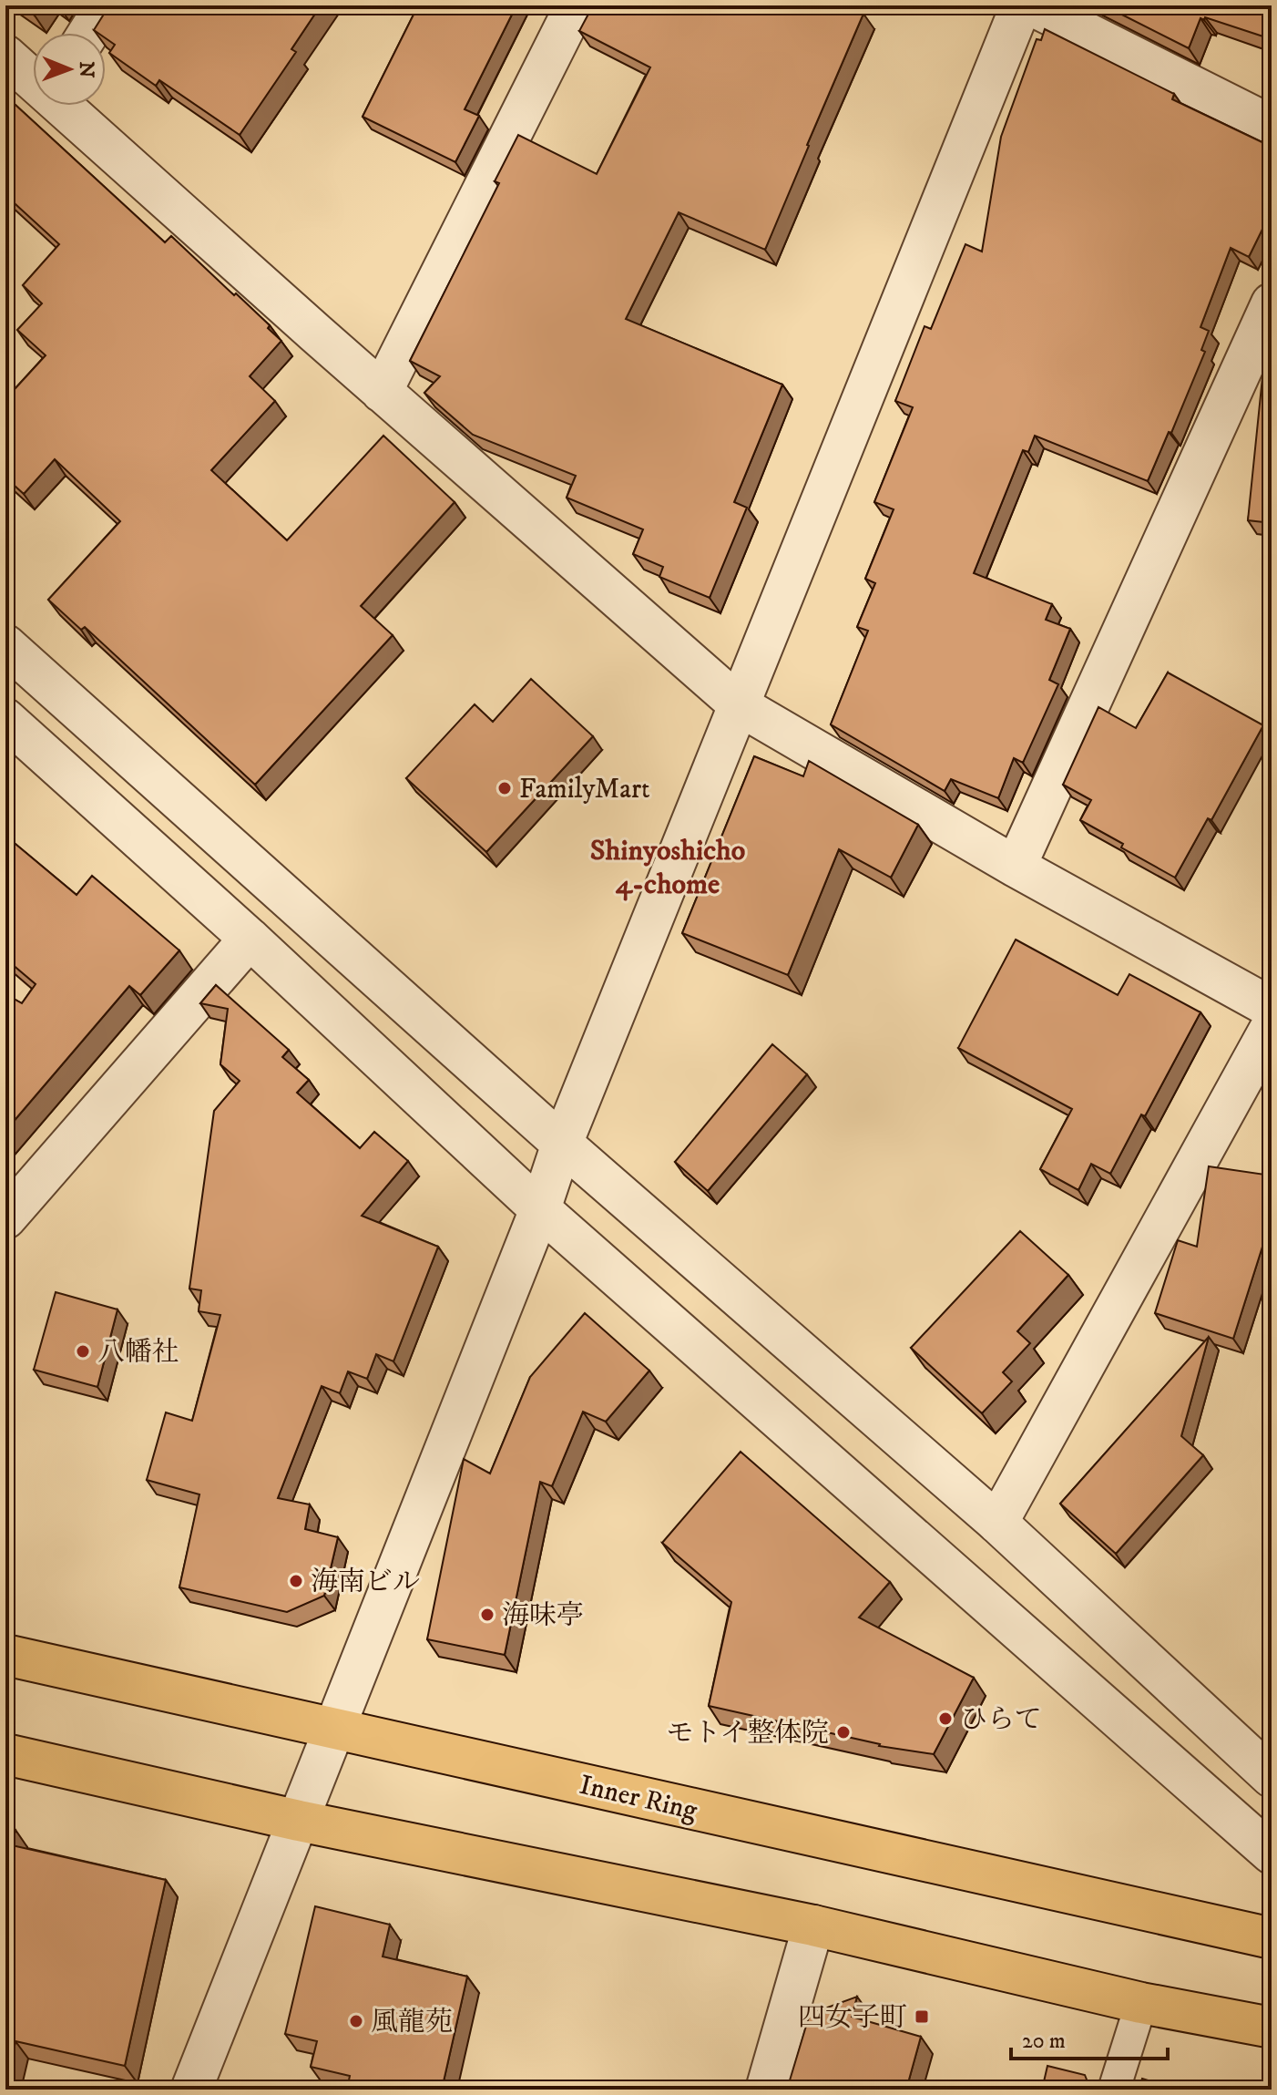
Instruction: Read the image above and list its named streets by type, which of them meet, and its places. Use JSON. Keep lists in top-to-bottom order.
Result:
{
  "streets": {
    "main road": ["Inner Ring"]
  },
  "districts": ["Shinyoshicho 4-chome"],
  "places": {
    "other": [
      "FamilyMart",
      "八幡社",
      "海南ビル",
      "海味亭",
      "ひらて",
      "モトイ整体院",
      "風龍苑"
    ],
    "transit": ["四女子町"]
  },
  "scale_bar": "20 m",
  "north": "right"
}
